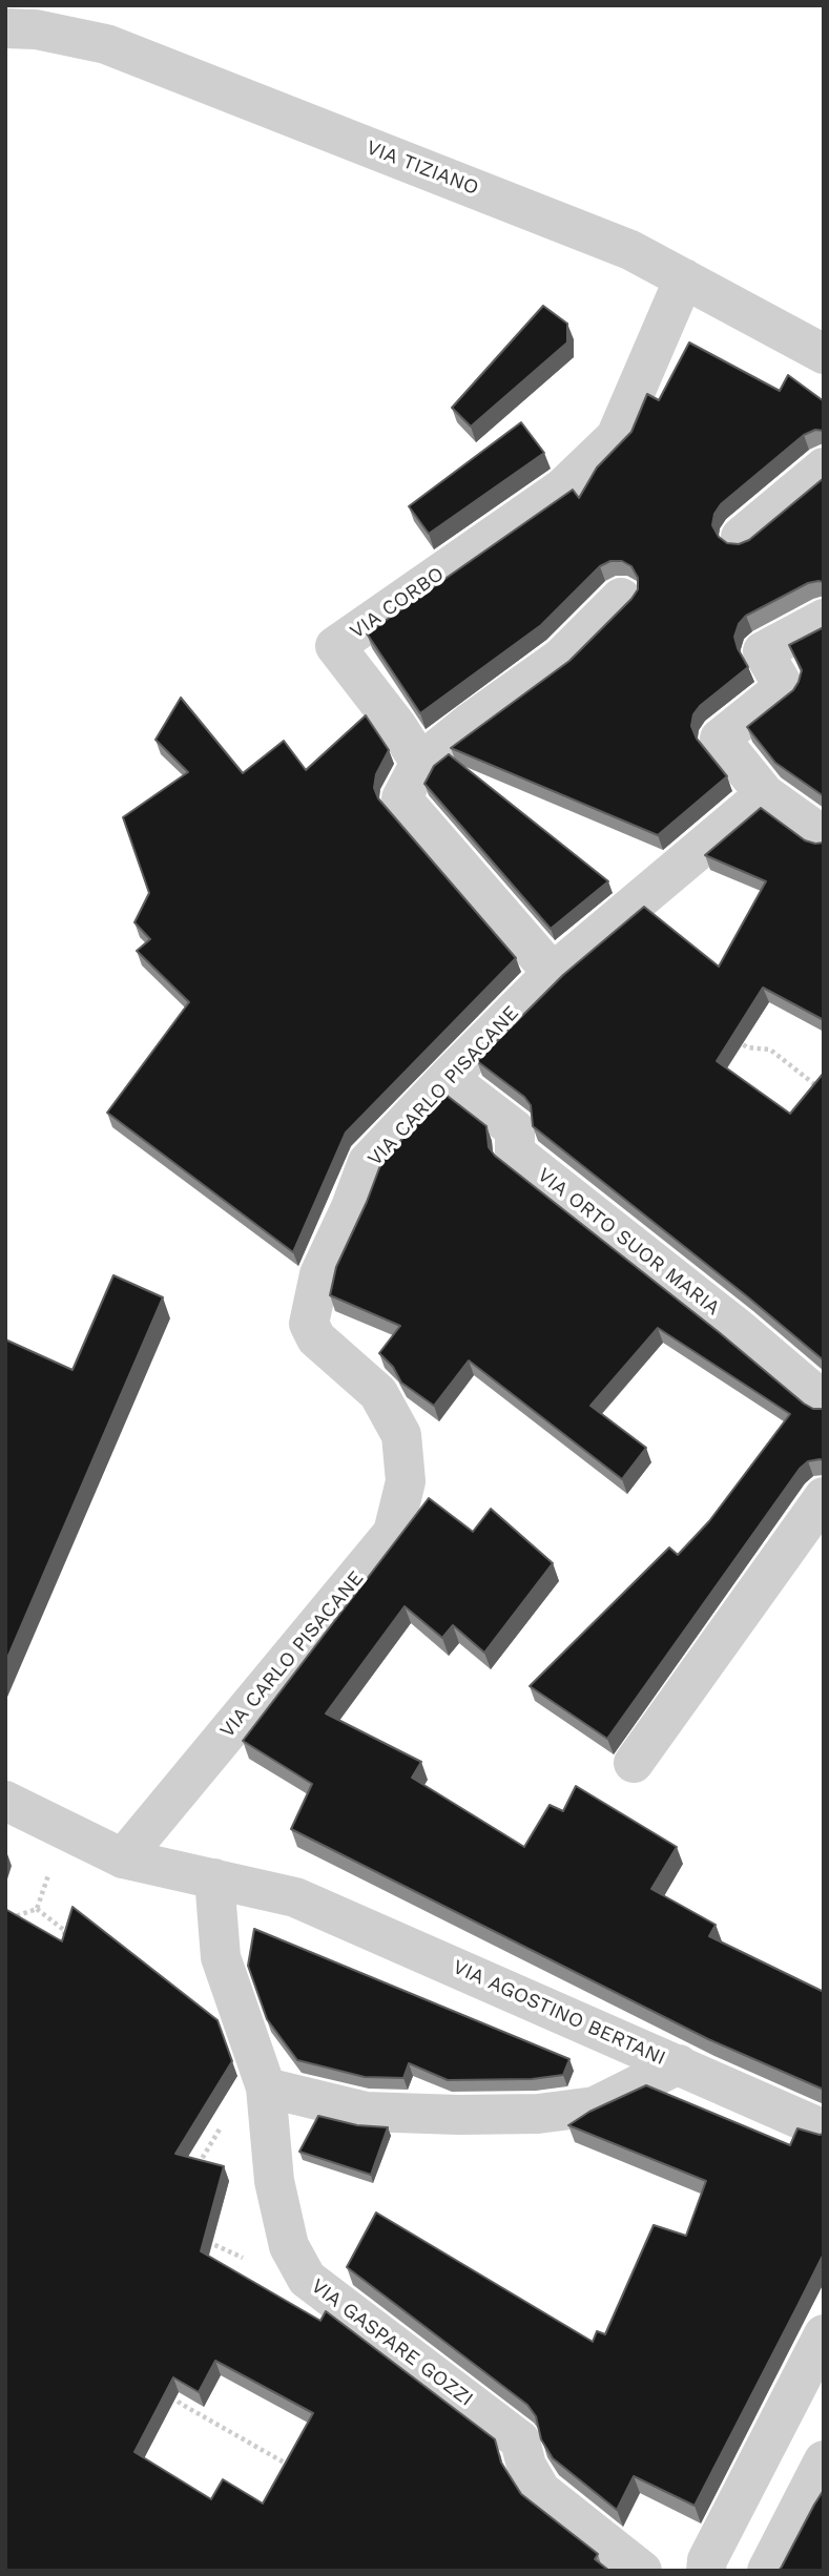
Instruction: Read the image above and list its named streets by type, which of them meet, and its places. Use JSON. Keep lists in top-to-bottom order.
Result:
{
  "streets": {
    "street": [
      "VIA TIZIANO",
      "VIA CORBO",
      "VIA CARLO PISACANE",
      "VIA ORTO SUOR MARIA",
      "VIA AGOSTINO BERTANI",
      "VIA GASPARE GOZZI"
    ]
  },
  "crossings": [
    ["VIA TIZIANO", "VIA CORBO"],
    ["VIA CARLO PISACANE", "VIA ORTO SUOR MARIA"],
    ["VIA CARLO PISACANE", "VIA AGOSTINO BERTANI"],
    ["VIA AGOSTINO BERTANI", "VIA GASPARE GOZZI"]
  ]
}
